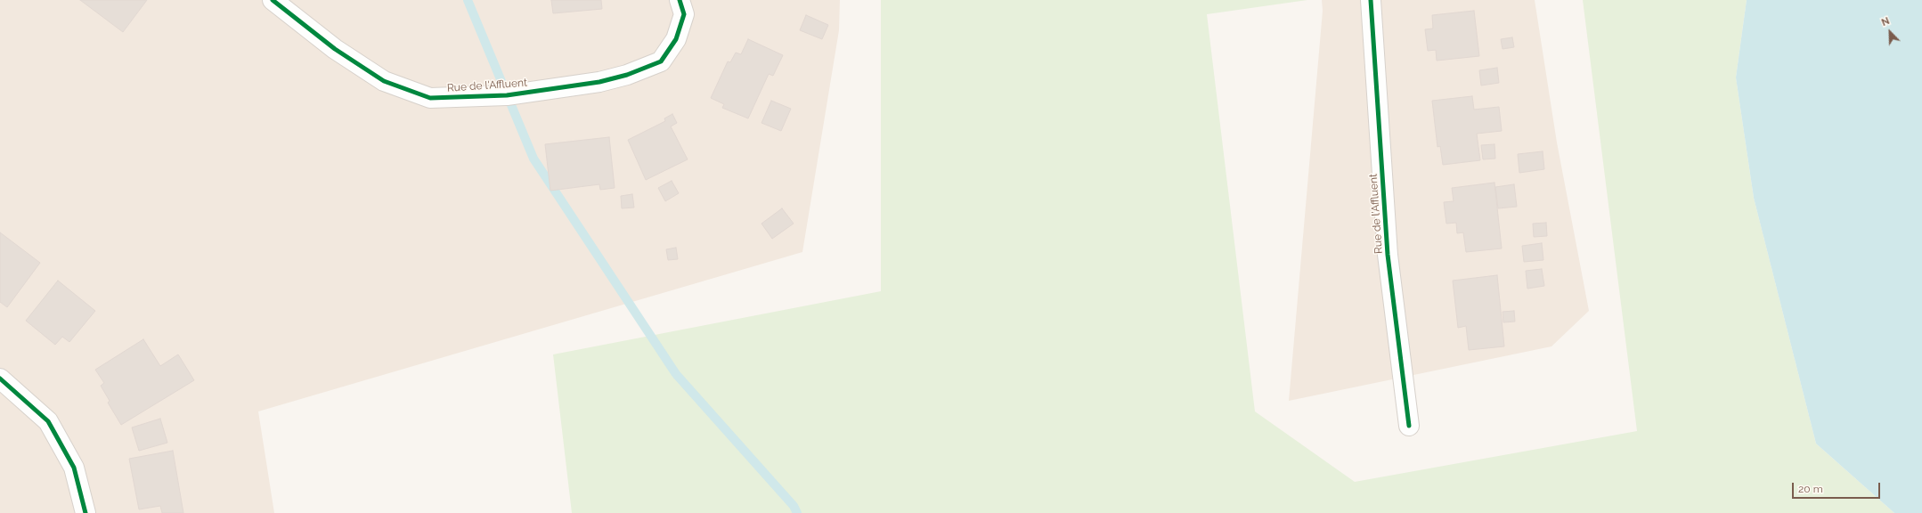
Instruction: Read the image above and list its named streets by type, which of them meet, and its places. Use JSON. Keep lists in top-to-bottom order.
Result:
{
  "streets": {
    "street": ["Rue de l'Affluent"]
  },
  "scale_bar": "20 m",
  "north": "top left"
}
